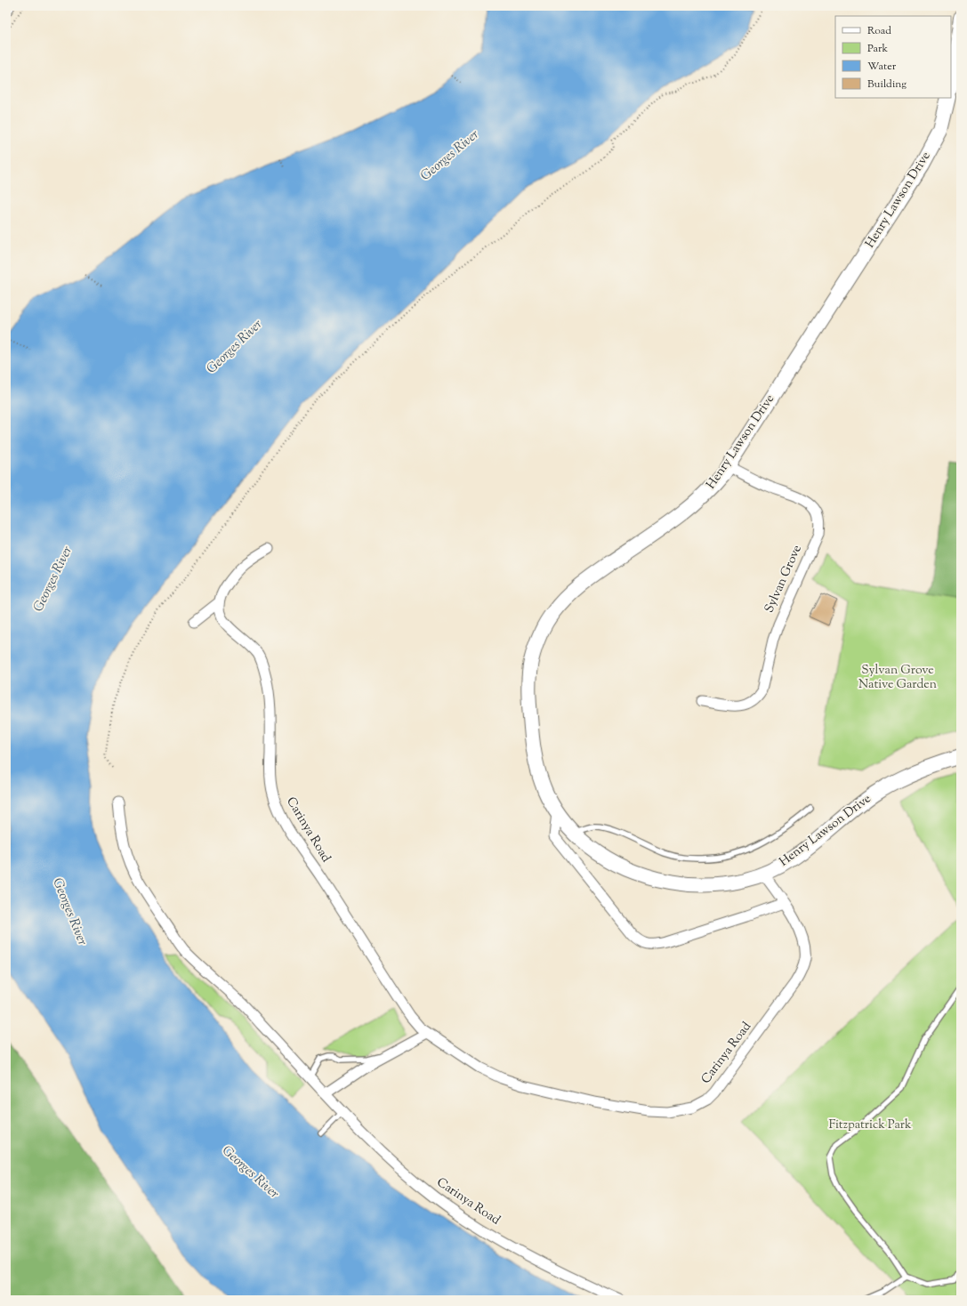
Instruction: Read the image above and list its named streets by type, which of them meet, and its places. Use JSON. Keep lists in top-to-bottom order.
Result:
{
  "streets": {
    "main road": ["Henry Lawson Drive"],
    "street": ["Sylvan Grove", "Carinya Road"]
  },
  "crossings": [
    ["Henry Lawson Drive", "Sylvan Grove"],
    ["Henry Lawson Drive", "Carinya Road"]
  ],
  "water": ["Georges River"],
  "parks": ["Sylvan Grove Native Garden", "Fitzpatrick Park"],
  "legend": [
    "Road",
    "Park",
    "Water",
    "Building"
  ]
}
